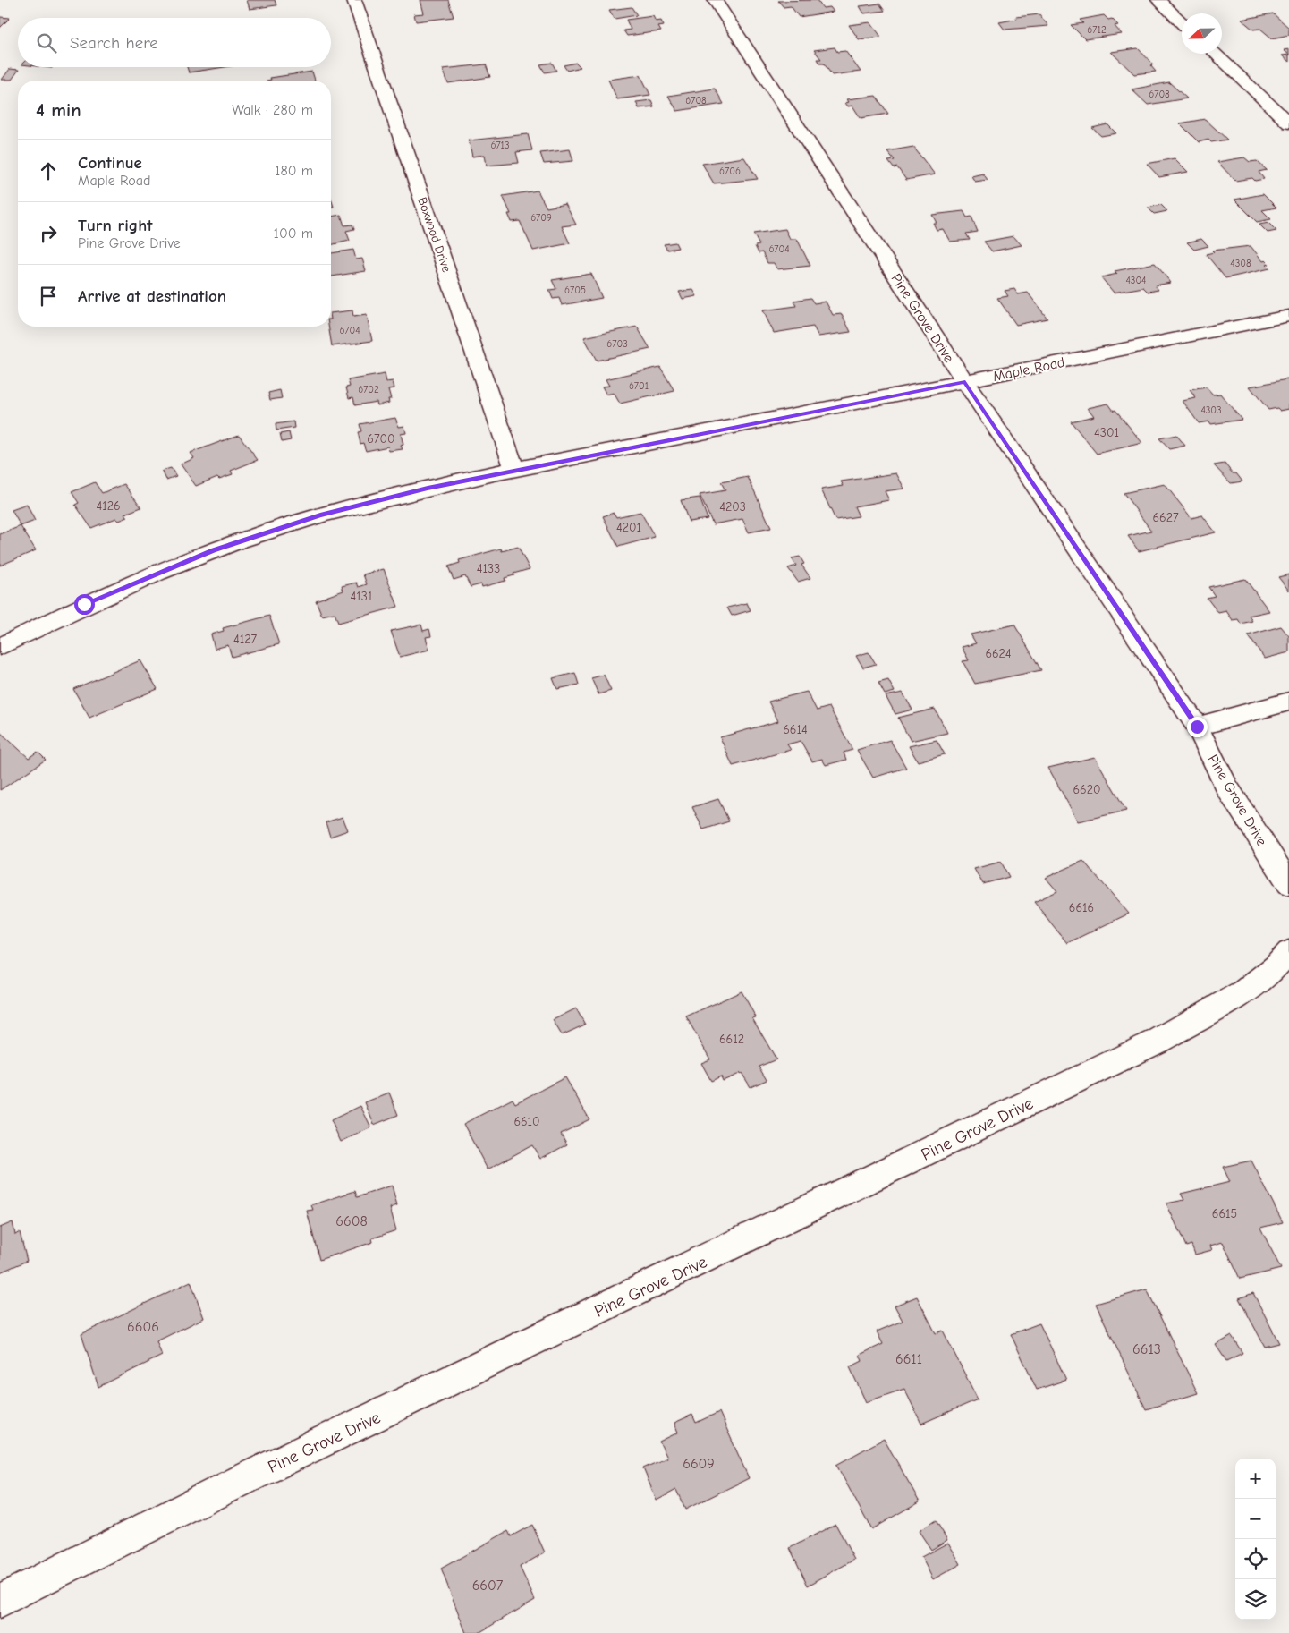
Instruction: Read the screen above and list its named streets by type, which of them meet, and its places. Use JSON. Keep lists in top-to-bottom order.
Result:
{
  "streets": {
    "street": ["Boxwood Drive", "Pine Grove Drive", "Maple Road"]
  },
  "crossings": [
    ["Boxwood Drive", "Maple Road"],
    ["Pine Grove Drive", "Maple Road"]
  ],
  "house_numbers": [
    "6712",
    "6708",
    "6708",
    "6713",
    "6706",
    "6709",
    "6704",
    "4308",
    "4304",
    "6705",
    "6704",
    "6703",
    "6701",
    "6702",
    "4303",
    "4301",
    "6700",
    "4126",
    "4203",
    "6627",
    "4201",
    "4133",
    "4131",
    "4127",
    "6624",
    "6614",
    "6620",
    "6616",
    "6612",
    "6610",
    "6615",
    "6608",
    "6606",
    "6613",
    "6611",
    "6609",
    "6607"
  ],
  "north": "left",
  "page": {
    "search": "Search here",
    "heading": ["4 min", "Walk · 280 m"],
    "list": [
      ["Continue", "Maple Road", "180 m"],
      ["Turn right", "Pine Grove Drive", "100 m"],
      "Arrive at destination"
    ],
    "map_buttons": ["+", "−"]
  }
}
